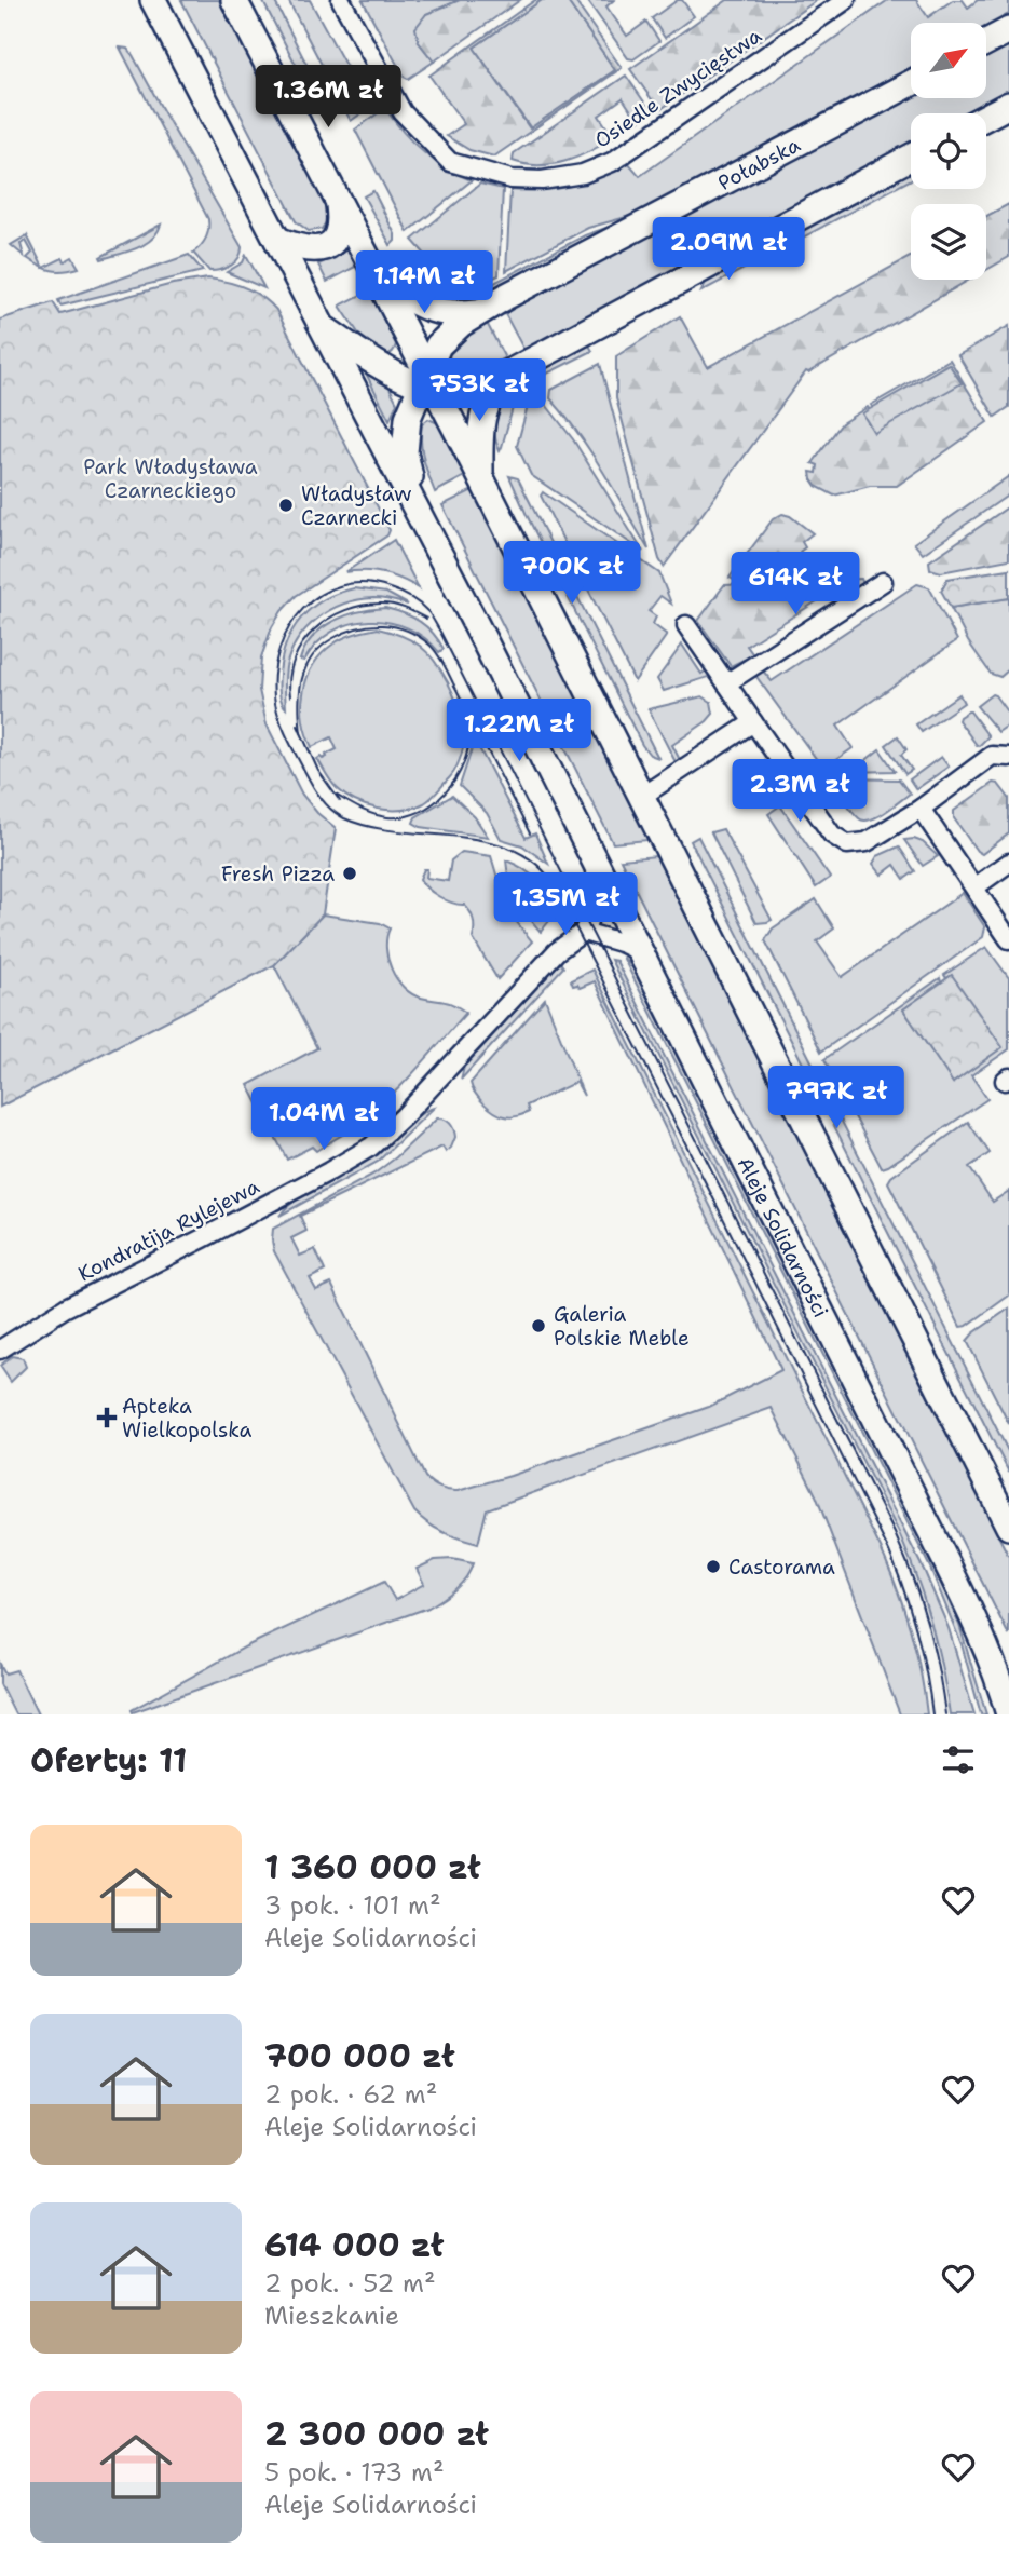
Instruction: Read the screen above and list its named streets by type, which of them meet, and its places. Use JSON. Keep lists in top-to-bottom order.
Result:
{
  "streets": {
    "street": [
      "Osiedle Zwycięstwa",
      "Połabska",
      "Kondratija Rylejewa",
      "Aleje Solidarności"
    ]
  },
  "crossings": [
    ["Połabska", "Aleje Solidarności"]
  ],
  "parks": ["Park Władysława Czarneckiego"],
  "places": {
    "other": [
      "Władysław Czarnecki",
      "Fresh Pizza",
      "Galeria Polskie Meble",
      "Castorama"
    ],
    "health": ["Apteka Wielkopolska"]
  },
  "north": "top right",
  "page": {
    "price": [
      "1.36M zł",
      "2.09M zł",
      "1.14M zł",
      "753K zł",
      "700K zł",
      "614K zł",
      "1.22M zł",
      "2.3M zł",
      "1.35M zł",
      "797K zł",
      "1.04M zł"
    ],
    "heading": "Oferty: 11",
    "list": [
      {
        "name": "1 360 000 zł",
        "note": "3 pok. · 101 m² · Aleje Solidarności"
      },
      {
        "name": "700 000 zł",
        "note": "2 pok. · 62 m² · Aleje Solidarności"
      },
      {
        "name": "614 000 zł",
        "note": "2 pok. · 52 m² · Mieszkanie"
      },
      {
        "name": "2 300 000 zł",
        "note": "5 pok. · 173 m² · Aleje Solidarności"
      }
    ]
  }
}
